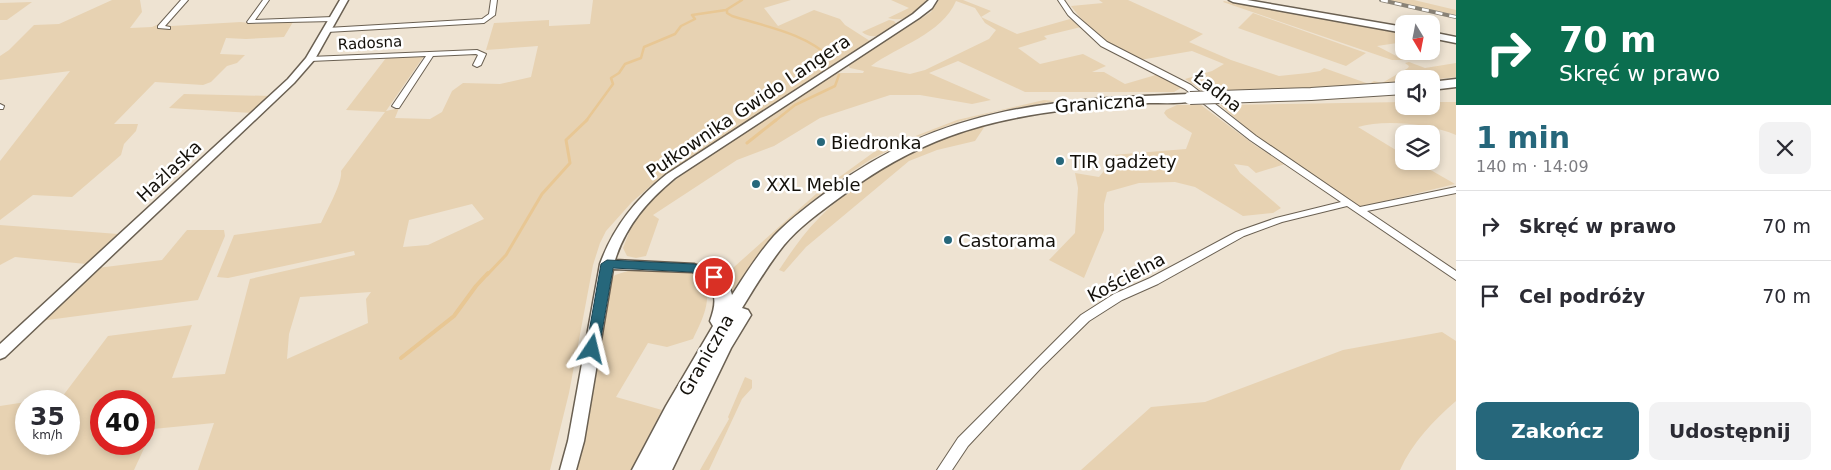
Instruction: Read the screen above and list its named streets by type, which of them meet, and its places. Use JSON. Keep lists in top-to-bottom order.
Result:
{
  "streets": {
    "highway": ["Graniczna"],
    "street": [
      "Radosna",
      "Ładna",
      "Pułkownika Gwido Langera",
      "Hażlaska",
      "Kościelna"
    ]
  },
  "crossings": [
    ["Radosna", "Hażlaska"],
    ["Ładna", "Kościelna"]
  ],
  "places": [
    "Biedronka",
    "TIR gadżety",
    "XXL Meble",
    "Castorama"
  ],
  "north": "bottom",
  "page": {
    "turn": ["70 m", "Skręć w prawo"],
    "heading": ["1 min", "140 m · 14:09"],
    "list": [
      {
        "name": "Skręć w prawo",
        "value": "70 m"
      },
      {
        "name": "Cel podróży",
        "value": "70 m"
      }
    ],
    "speed": "35 km/h",
    "limit": "40",
    "buttons": ["Zakończ", "Udostępnij"]
  }
}
